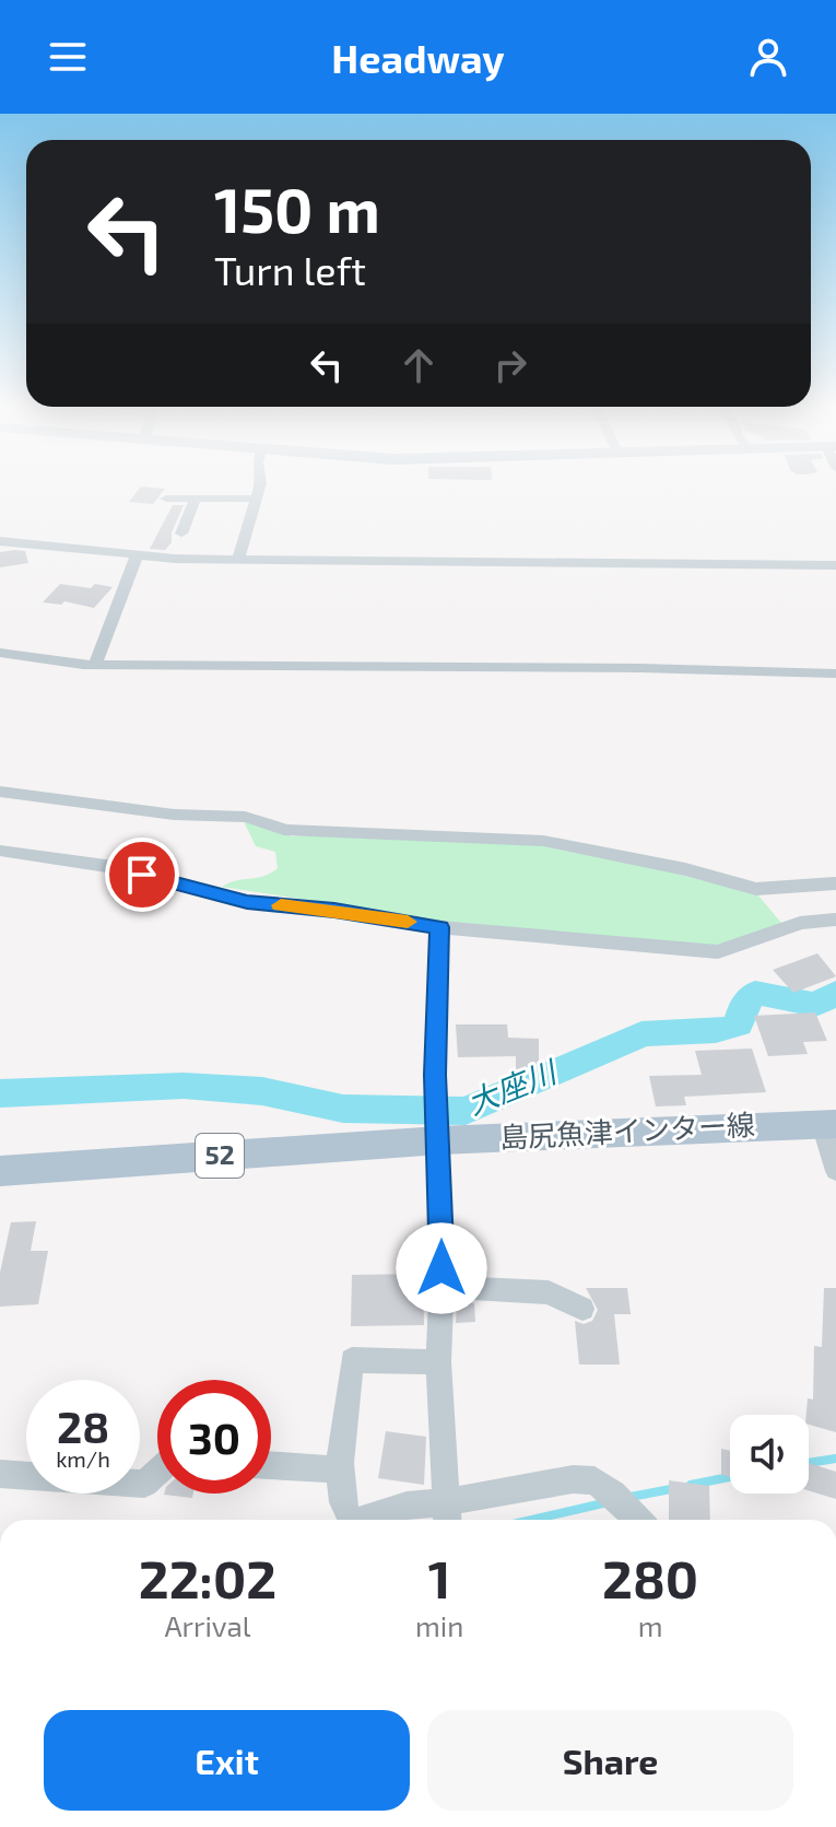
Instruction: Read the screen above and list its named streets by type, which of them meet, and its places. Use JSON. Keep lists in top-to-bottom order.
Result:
{
  "streets": {
    "main road": ["島尻魚津インター線", "52"]
  },
  "water": ["大座川"],
  "page": {
    "header": "Headway",
    "turn": ["150 m", "Turn left"],
    "speed": "28 km/h",
    "limit": "30",
    "eta": [
      "22:02",
      "Arrival",
      "1",
      "min",
      "280",
      "m"
    ],
    "buttons": ["Exit", "Share"]
  }
}
